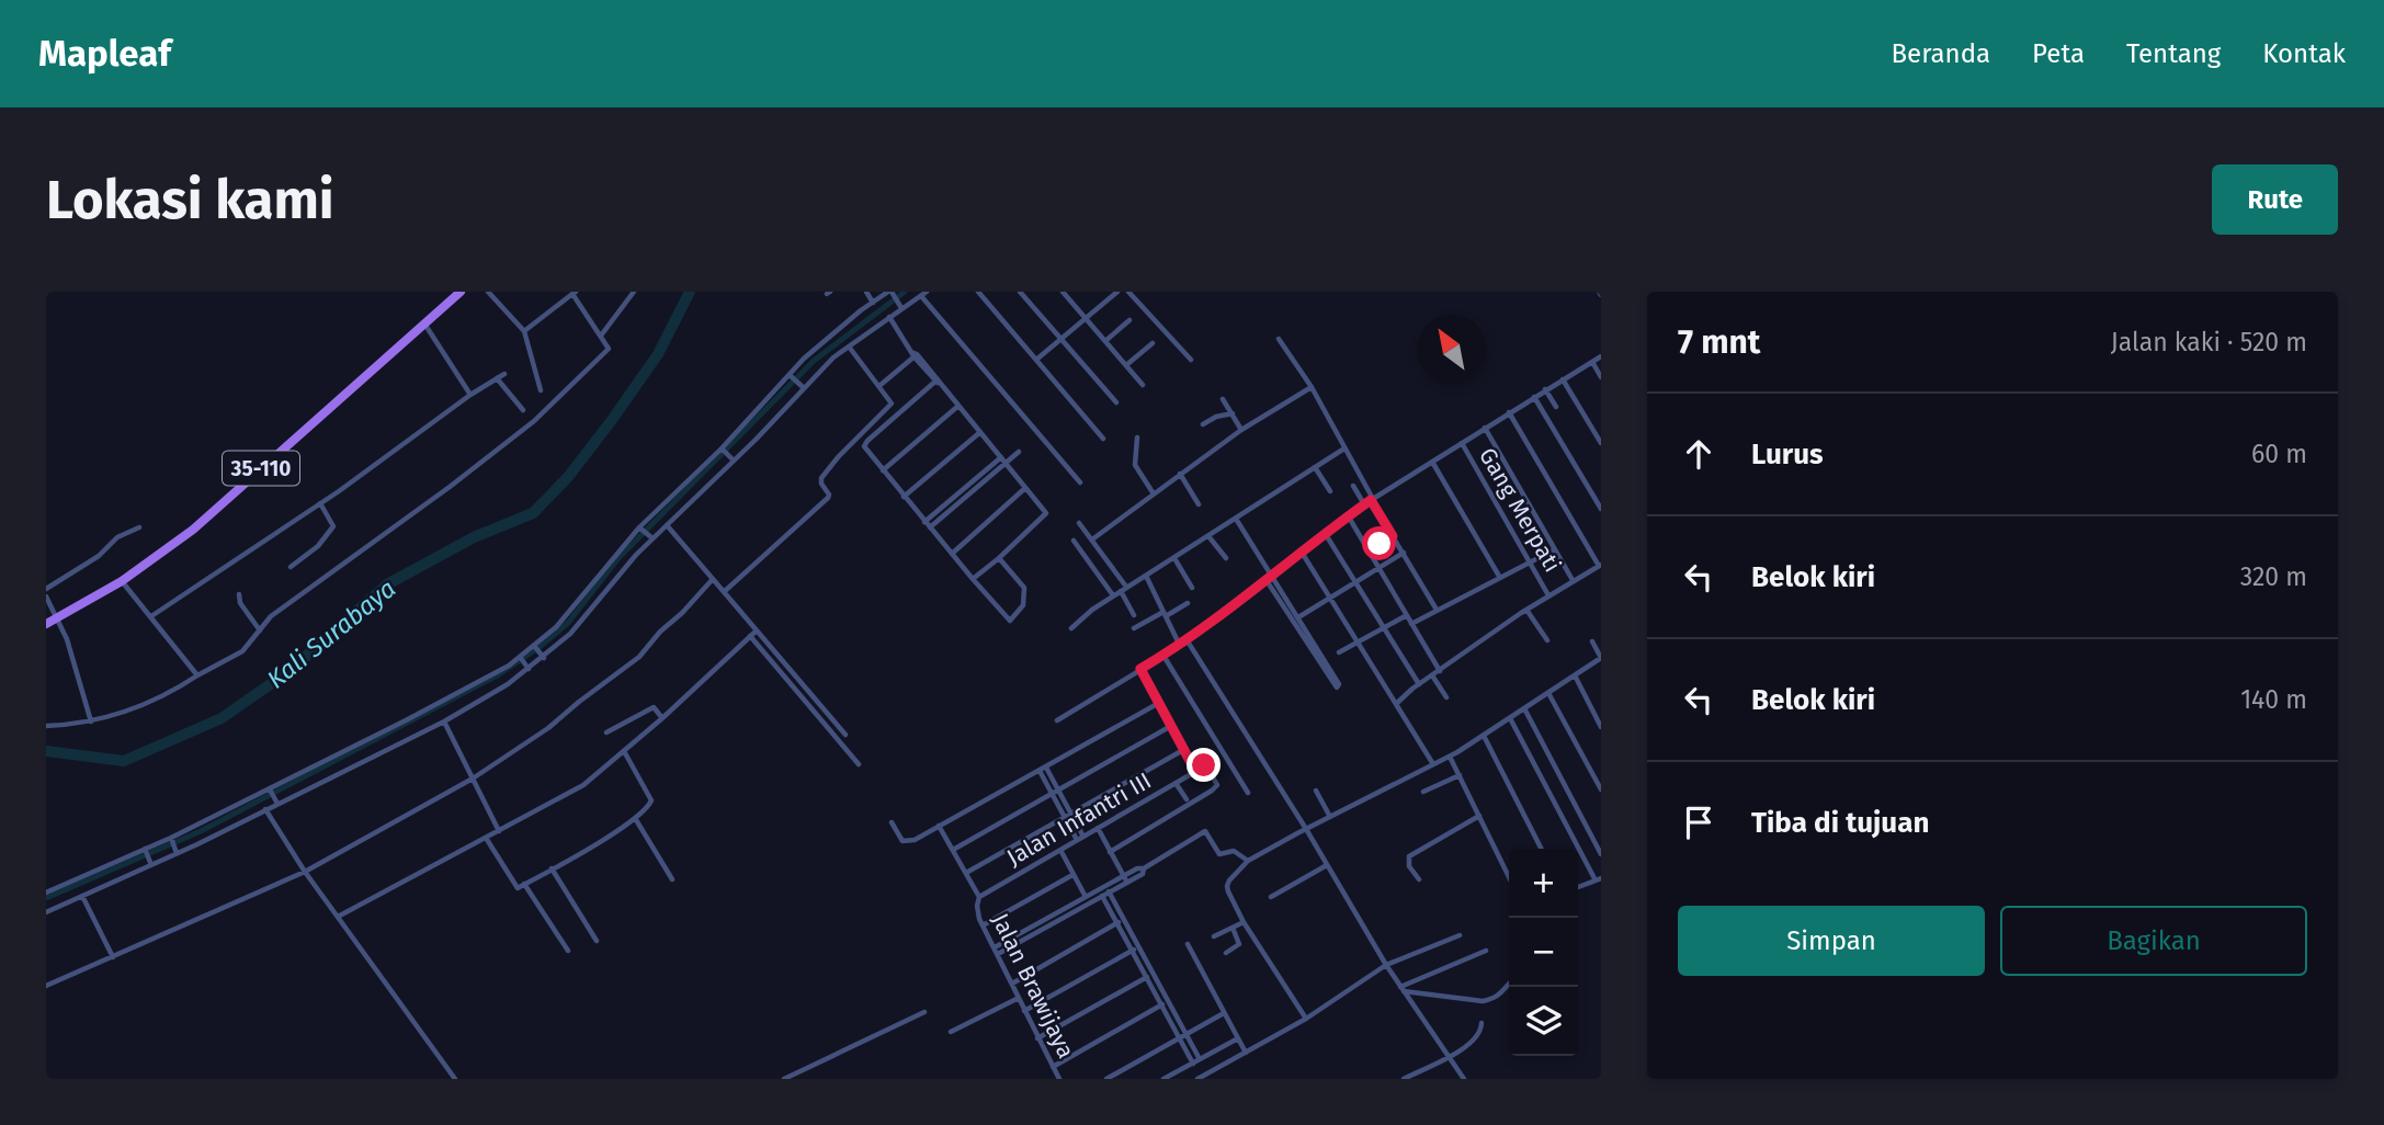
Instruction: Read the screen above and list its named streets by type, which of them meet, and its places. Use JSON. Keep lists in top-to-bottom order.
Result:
{
  "streets": {
    "main road": ["35-110"],
    "street": ["Gang Merpati", "Jalan Infantri III", "Jalan Brawijaya"]
  },
  "crossings": [
    ["Jalan Infantri III", "Jalan Brawijaya"]
  ],
  "water": ["Kali Surabaya"],
  "north": "top left",
  "page": {
    "header": "Mapleaf",
    "nav": [
      "Beranda",
      "Peta",
      "Tentang",
      "Kontak"
    ],
    "buttons": [
      "Rute",
      ["Simpan", "Bagikan"]
    ],
    "title": "Lokasi kami",
    "heading": ["7 mnt", "Jalan kaki · 520 m"],
    "list": [
      ["Lurus", "60 m"],
      ["Belok kiri", "320 m"],
      ["Belok kiri", "140 m"],
      "Tiba di tujuan"
    ],
    "map_buttons": ["+", "−"]
  }
}
